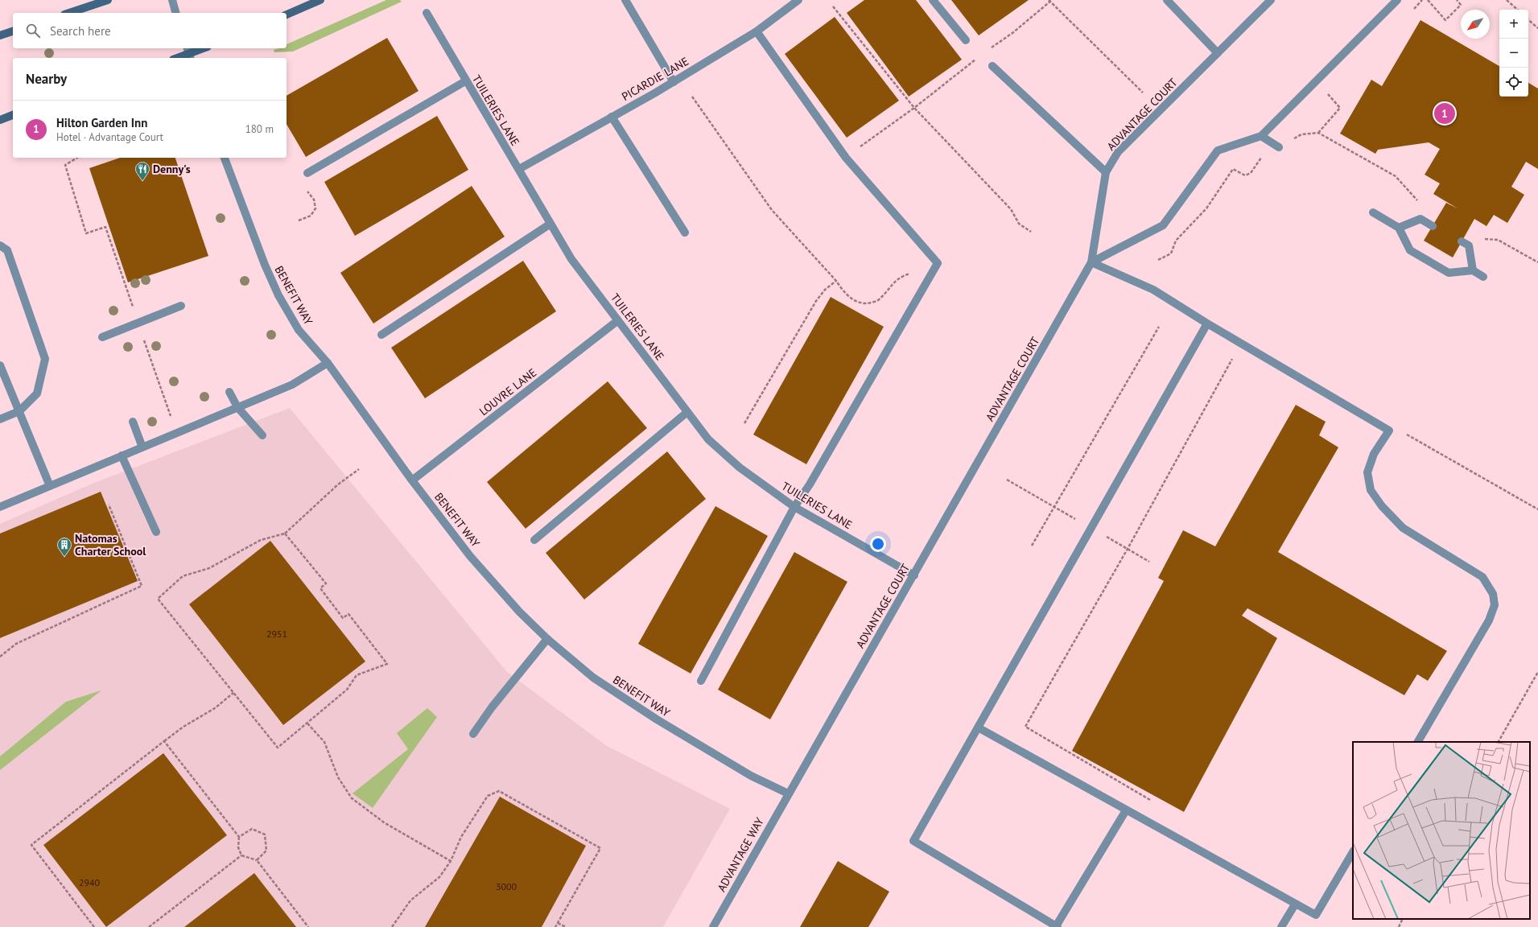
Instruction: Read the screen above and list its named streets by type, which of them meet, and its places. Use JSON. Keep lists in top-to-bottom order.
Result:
{
  "streets": {
    "street": [
      "PICARDIE LANE",
      "TUILERIES LANE",
      "ADVANTAGE COURT",
      "BENEFIT WAY",
      "LOUVRE LANE",
      "ADVANTAGE WAY"
    ]
  },
  "crossings": [
    ["PICARDIE LANE", "TUILERIES LANE"],
    ["TUILERIES LANE", "ADVANTAGE COURT"],
    ["TUILERIES LANE", "LOUVRE LANE"],
    ["ADVANTAGE COURT", "BENEFIT WAY"],
    ["ADVANTAGE COURT", "ADVANTAGE WAY"],
    ["BENEFIT WAY", "LOUVRE LANE"],
    ["BENEFIT WAY", "ADVANTAGE WAY"]
  ],
  "places": {
    "restaurant": ["Denny's"],
    "building": ["Natomas Charter School"]
  },
  "house_numbers": ["2951", "2940", "3000"],
  "north": "bottom left",
  "page": {
    "map_buttons": ["+", "−"],
    "search": "Search here",
    "heading": "Nearby",
    "list": [
      {
        "mark": "1",
        "name": "Hilton Garden Inn",
        "note": "Hotel · Advantage Court",
        "value": "180 m"
      }
    ],
    "pins": "1"
  }
}
